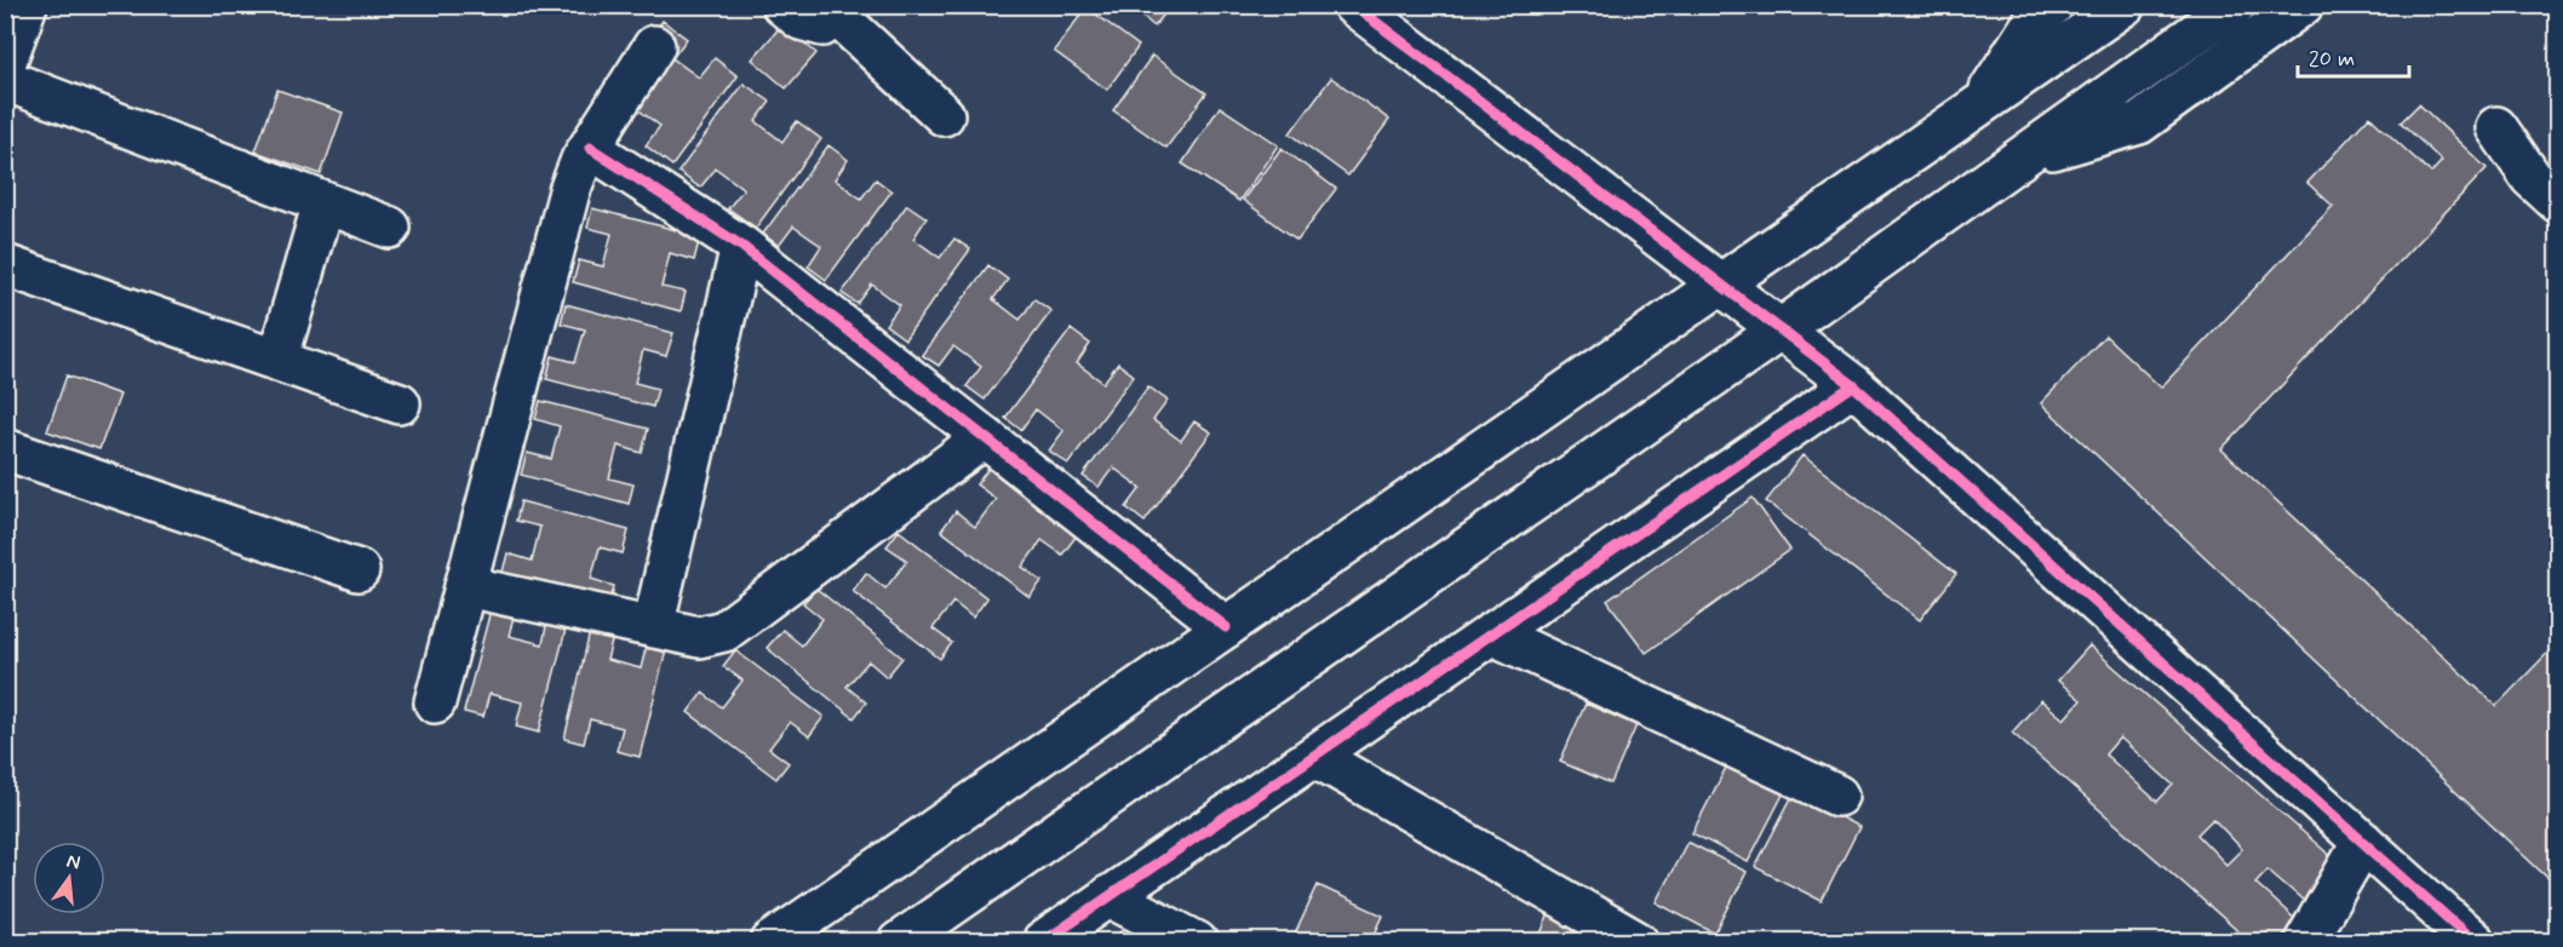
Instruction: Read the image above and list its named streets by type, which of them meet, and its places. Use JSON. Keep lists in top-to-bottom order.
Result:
{
  "scale_bar": "20 m",
  "north": "top"
}
